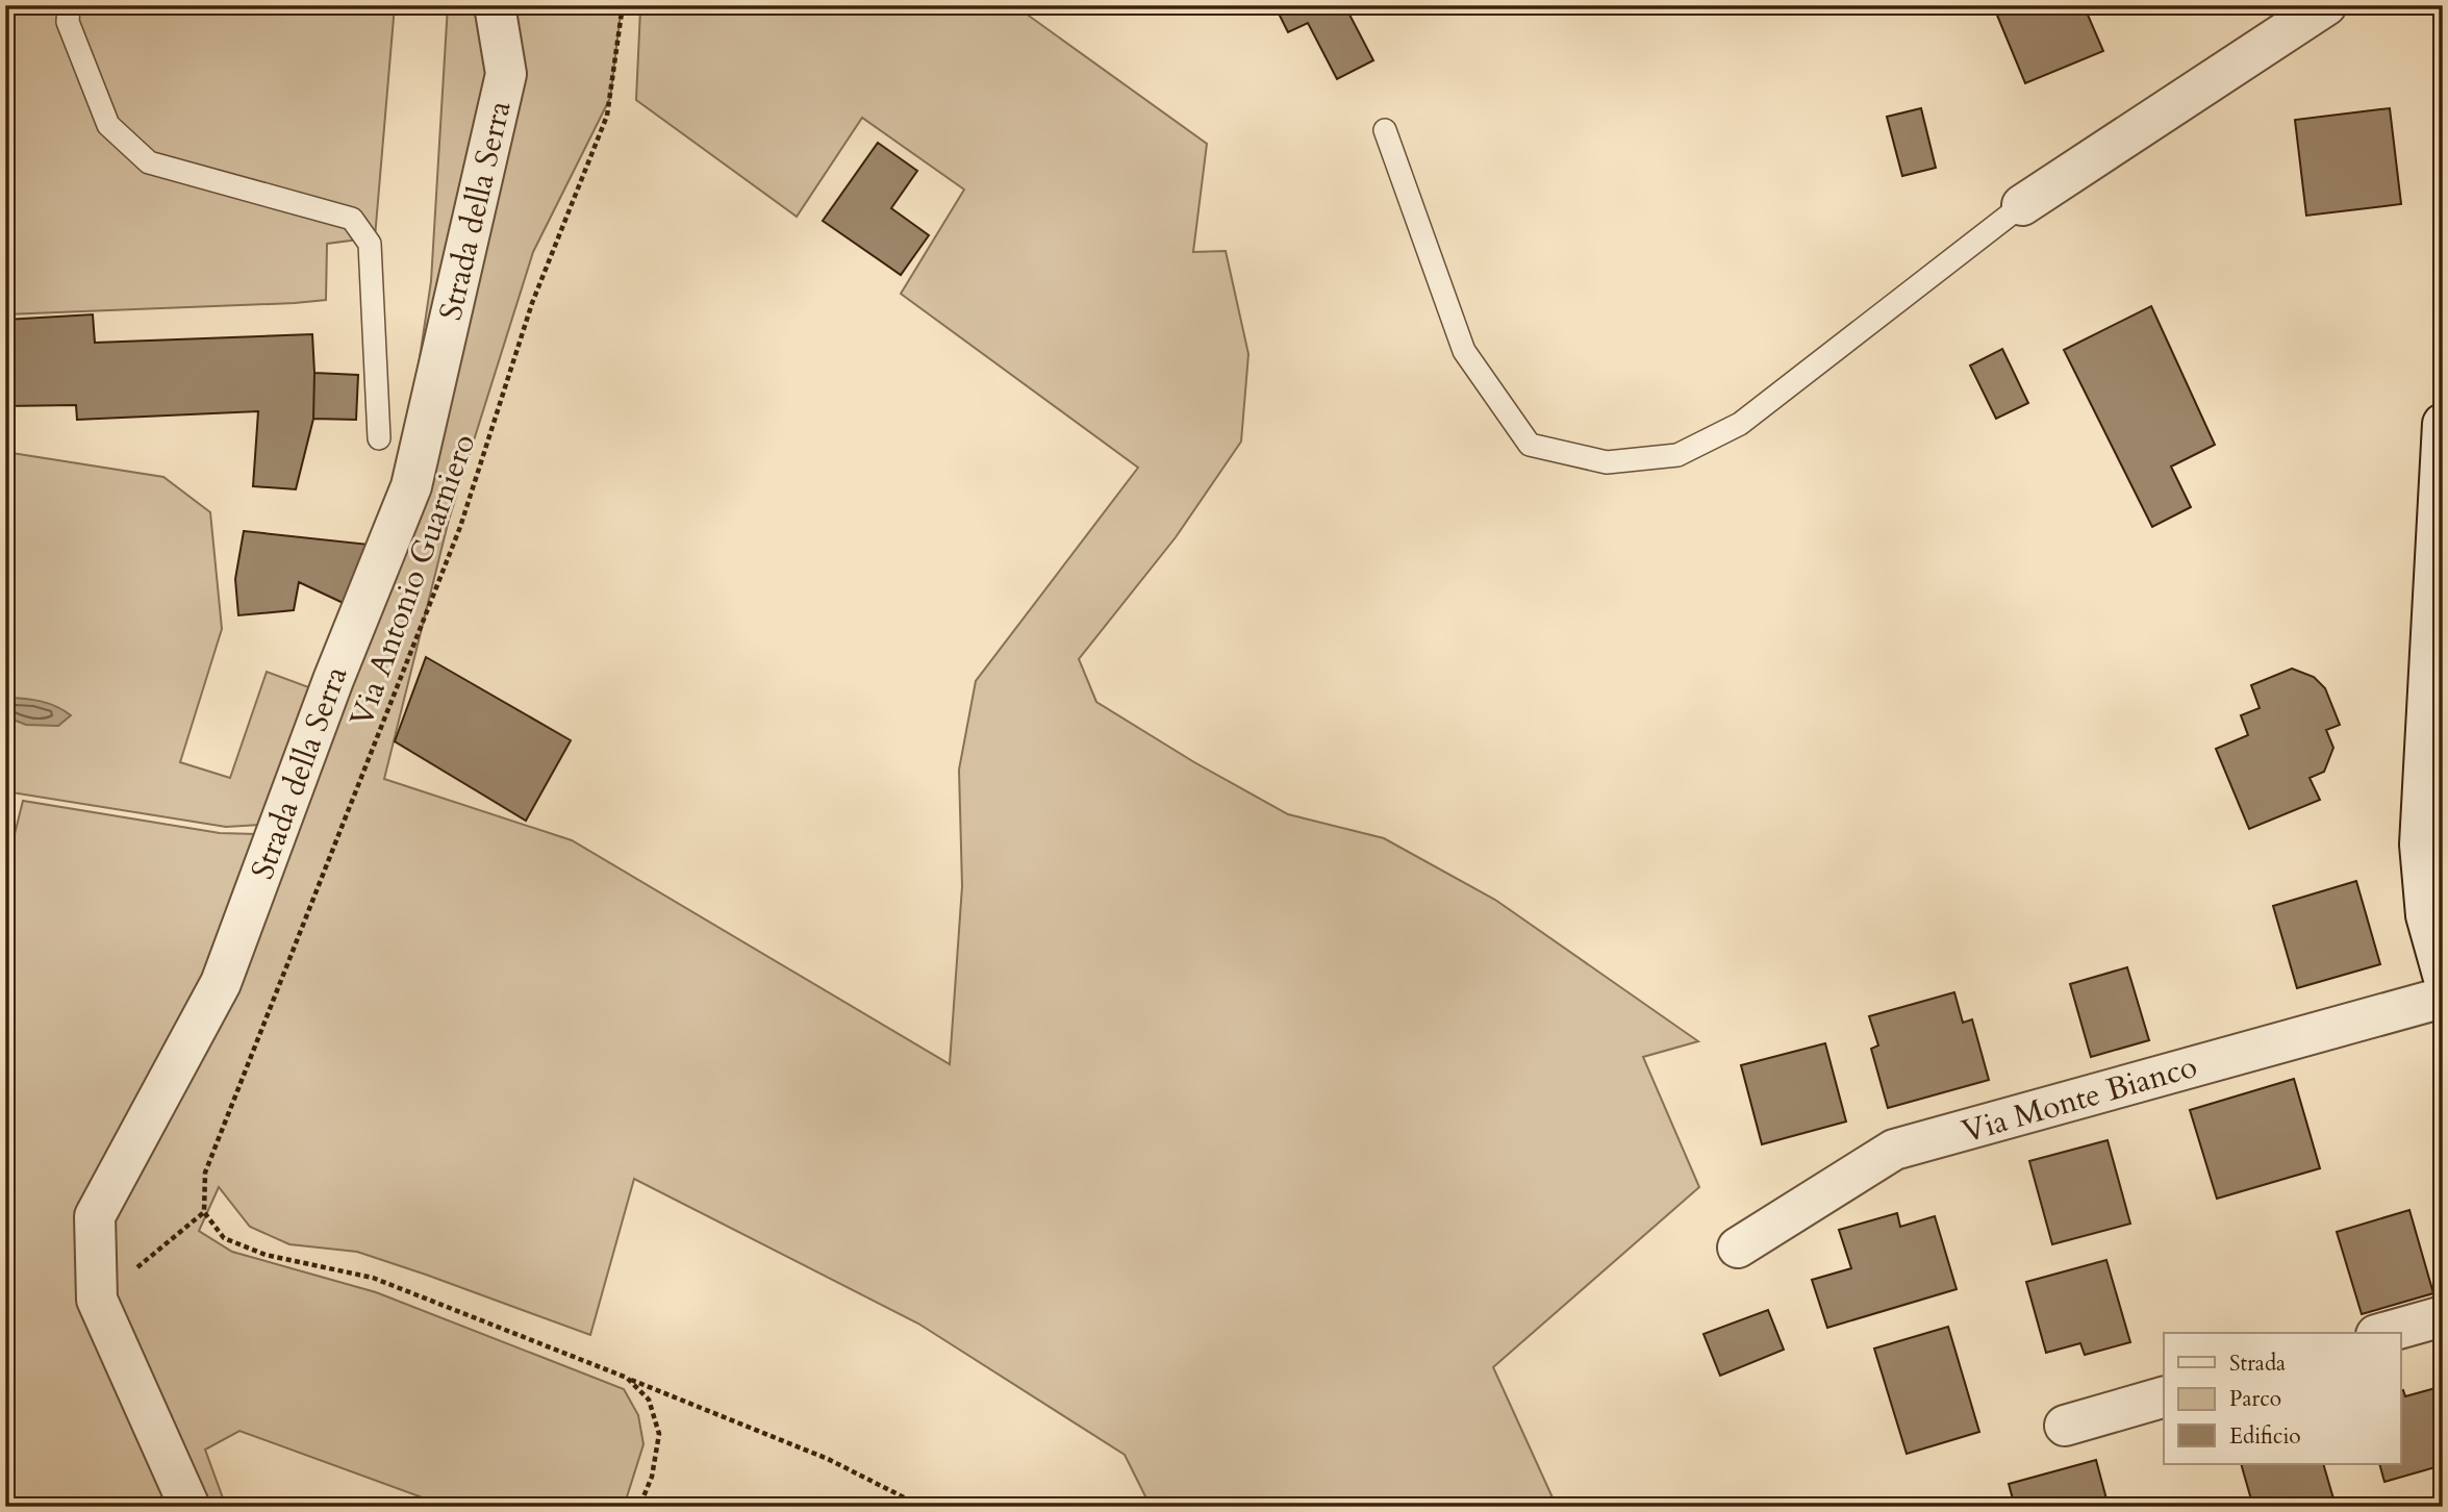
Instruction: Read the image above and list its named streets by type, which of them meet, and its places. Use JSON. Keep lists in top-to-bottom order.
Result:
{
  "streets": {
    "street": ["Strada della Serra", "Via Monte Bianco"],
    "path": ["Via Antonio Guarniero"]
  },
  "legend": ["Strada", "Parco", "Edificio"]
}
